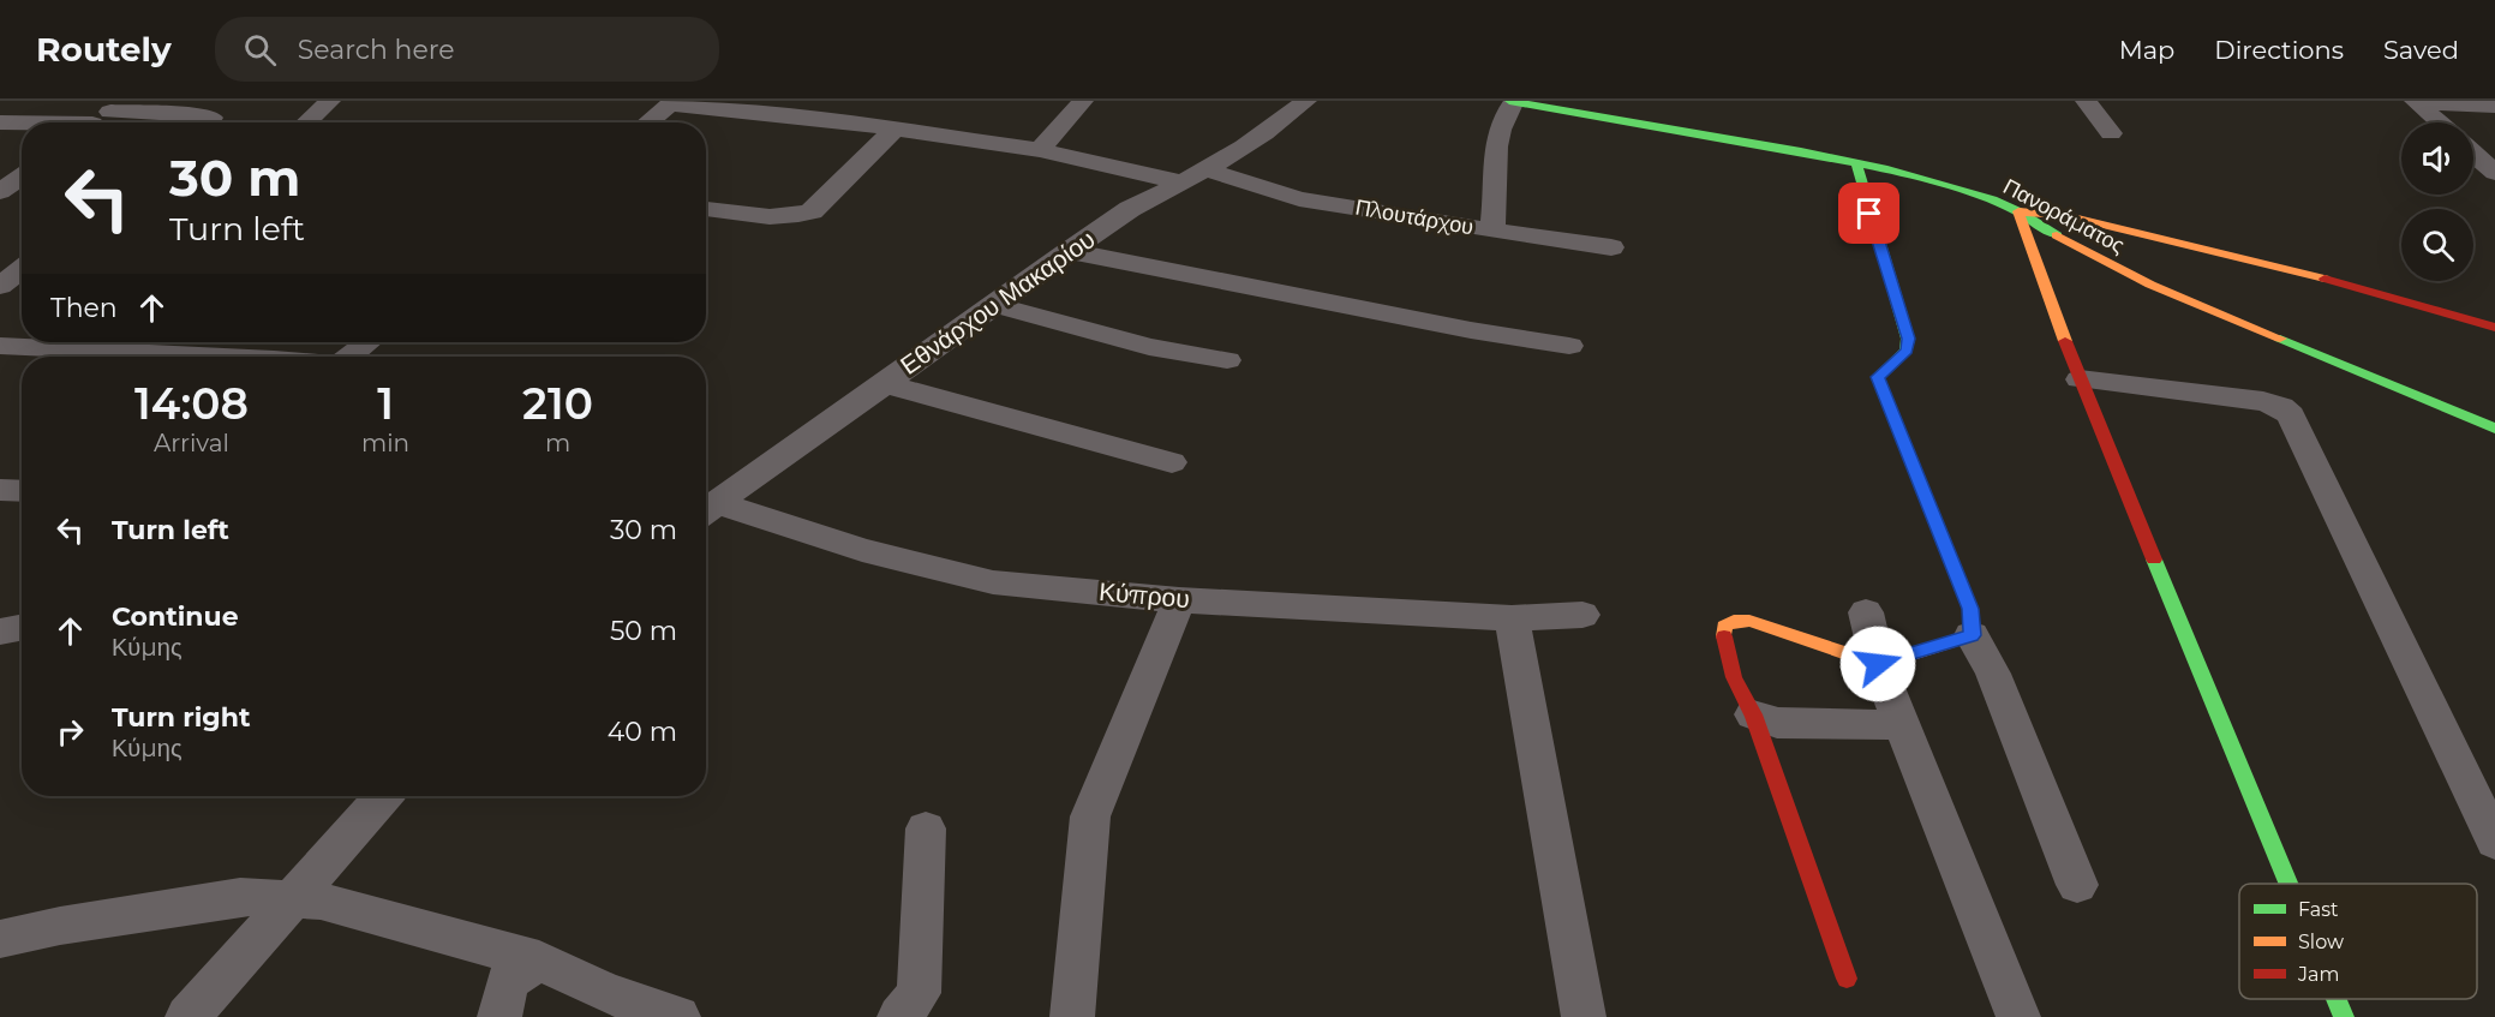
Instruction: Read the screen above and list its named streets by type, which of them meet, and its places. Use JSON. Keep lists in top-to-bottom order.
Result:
{
  "streets": {
    "street": [
      "Πανοράματος",
      "Πλουτάρχου",
      "Εθνάρχου Μακαρίου",
      "Κύπρου"
    ]
  },
  "crossings": [
    ["Πανοράματος", "Πλουτάρχου"],
    ["Πλουτάρχου", "Εθνάρχου Μακαρίου"],
    ["Εθνάρχου Μακαρίου", "Κύπρου"]
  ],
  "legend": ["Fast", "Slow", "Jam"],
  "page": {
    "header": "Routely",
    "search": "Search here",
    "nav": ["Map", "Directions", "Saved"],
    "turn": ["30 m", "Turn left"],
    "then": "Then",
    "eta": [
      "14:08",
      "Arrival",
      "1",
      "min",
      "210",
      "m"
    ],
    "list": [
      {
        "name": "Turn left",
        "value": "30 m"
      },
      {
        "name": "Continue",
        "note": "Κύμης",
        "value": "50 m"
      },
      {
        "name": "Turn right",
        "note": "Κύμης",
        "value": "40 m"
      }
    ]
  }
}
